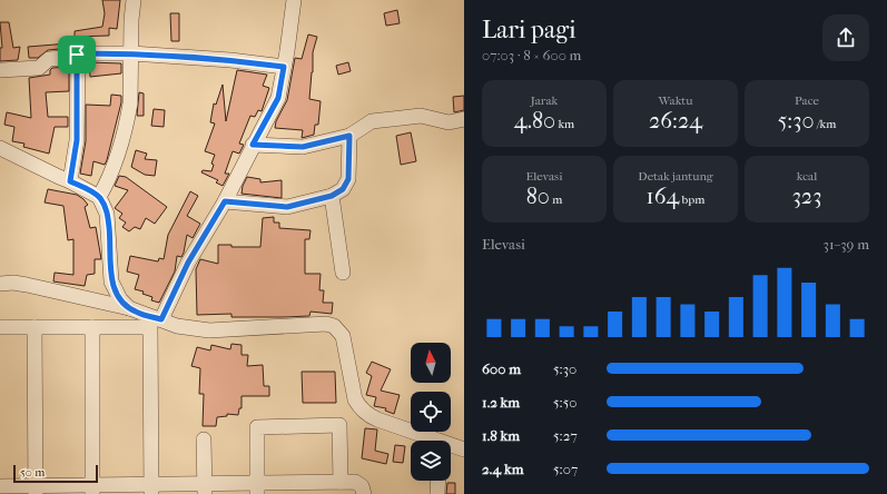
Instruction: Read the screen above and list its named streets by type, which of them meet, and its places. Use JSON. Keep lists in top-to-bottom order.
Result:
{
  "scale_bar": "50 m",
  "north": "top",
  "page": {
    "heading": ["Lari pagi", "07:03 · 8 × 600 m"],
    "stats": [
      ["Jarak", "4.80 km"],
      ["Waktu", "26:24"],
      ["Pace", "5:30 /km"],
      ["Elevasi", "80 m"],
      ["Detak jantung", "164 bpm"],
      ["kcal", "323"]
    ],
    "chart": ["Elevasi", "31–39 m"],
    "list": [
      {
        "name": "600 m",
        "note": "5:30"
      },
      {
        "name": "1.2 km",
        "note": "5:50"
      },
      {
        "name": "1.8 km",
        "note": "5:27"
      },
      {
        "name": "2.4 km",
        "note": "5:07"
      }
    ],
    "scale": "50 m"
  }
}
